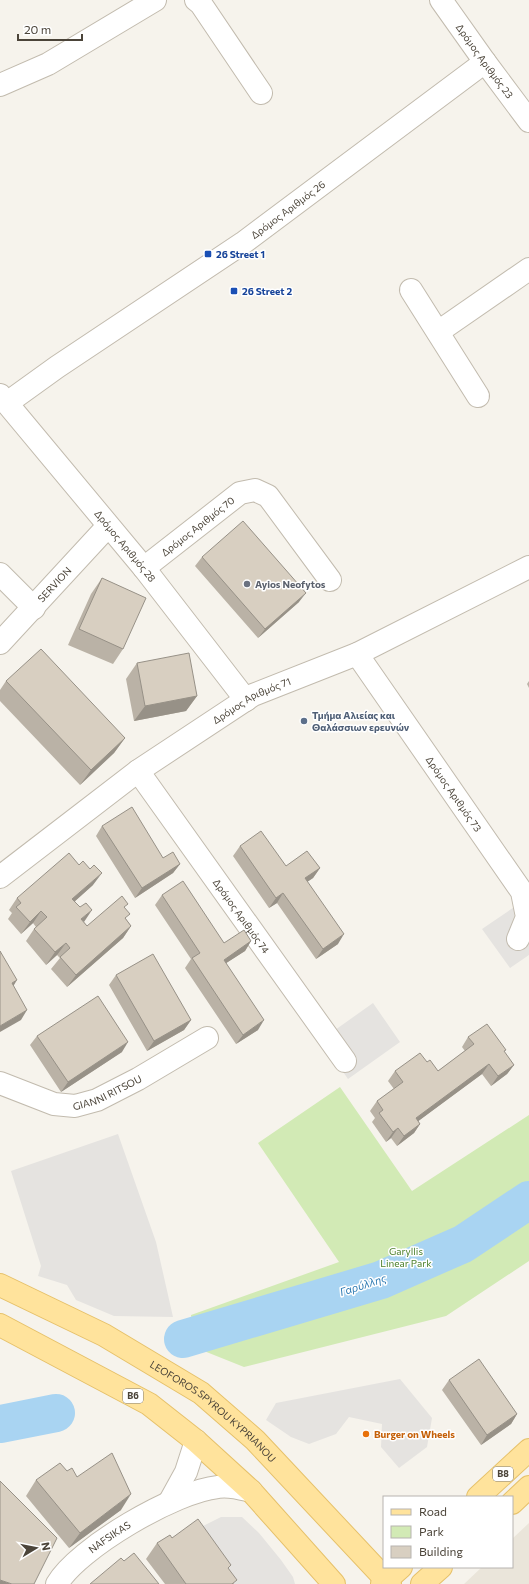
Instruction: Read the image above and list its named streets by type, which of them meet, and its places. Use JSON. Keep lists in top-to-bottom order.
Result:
{
  "streets": {
    "main road": ["B6", "LEOFOROS SPYROU KYPRIANOU", "B8"],
    "street": [
      "Δρόμος Αριθμός 23",
      "Δρόμος Αριθμός 26",
      "Δρόμος Αριθμός 70",
      "Δρόμος Αριθμός 28",
      "SERVION",
      "Δρόμος Αριθμός 71",
      "Δρόμος Αριθμός 73",
      "Δρόμος Αριθμός 74",
      "GIANNI RITSOU",
      "NAFSIKAS"
    ]
  },
  "crossings": [
    ["Δρόμος Αριθμός 23", "Δρόμος Αριθμός 26"],
    ["Δρόμος Αριθμός 26", "Δρόμος Αριθμός 28"],
    ["Δρόμος Αριθμός 70", "Δρόμος Αριθμός 28"],
    ["Δρόμος Αριθμός 28", "SERVION"],
    ["Δρόμος Αριθμός 28", "Δρόμος Αριθμός 71"],
    ["Δρόμος Αριθμός 71", "Δρόμος Αριθμός 73"],
    ["Δρόμος Αριθμός 71", "Δρόμος Αριθμός 74"],
    ["B6", "NAFSIKAS"]
  ],
  "water": ["Γαρύλλης"],
  "parks": ["Garyllis Linear Park"],
  "places": {
    "transit": ["26 Street 1", "26 Street 2"],
    "other": ["Ayios Neofytos", "Τμήμα Αλιείας και Θαλάσσιων ερευνών", "Burger on Wheels"]
  },
  "legend": ["Road", "Park", "Building"],
  "scale_bar": "20 m",
  "north": "right"
}
